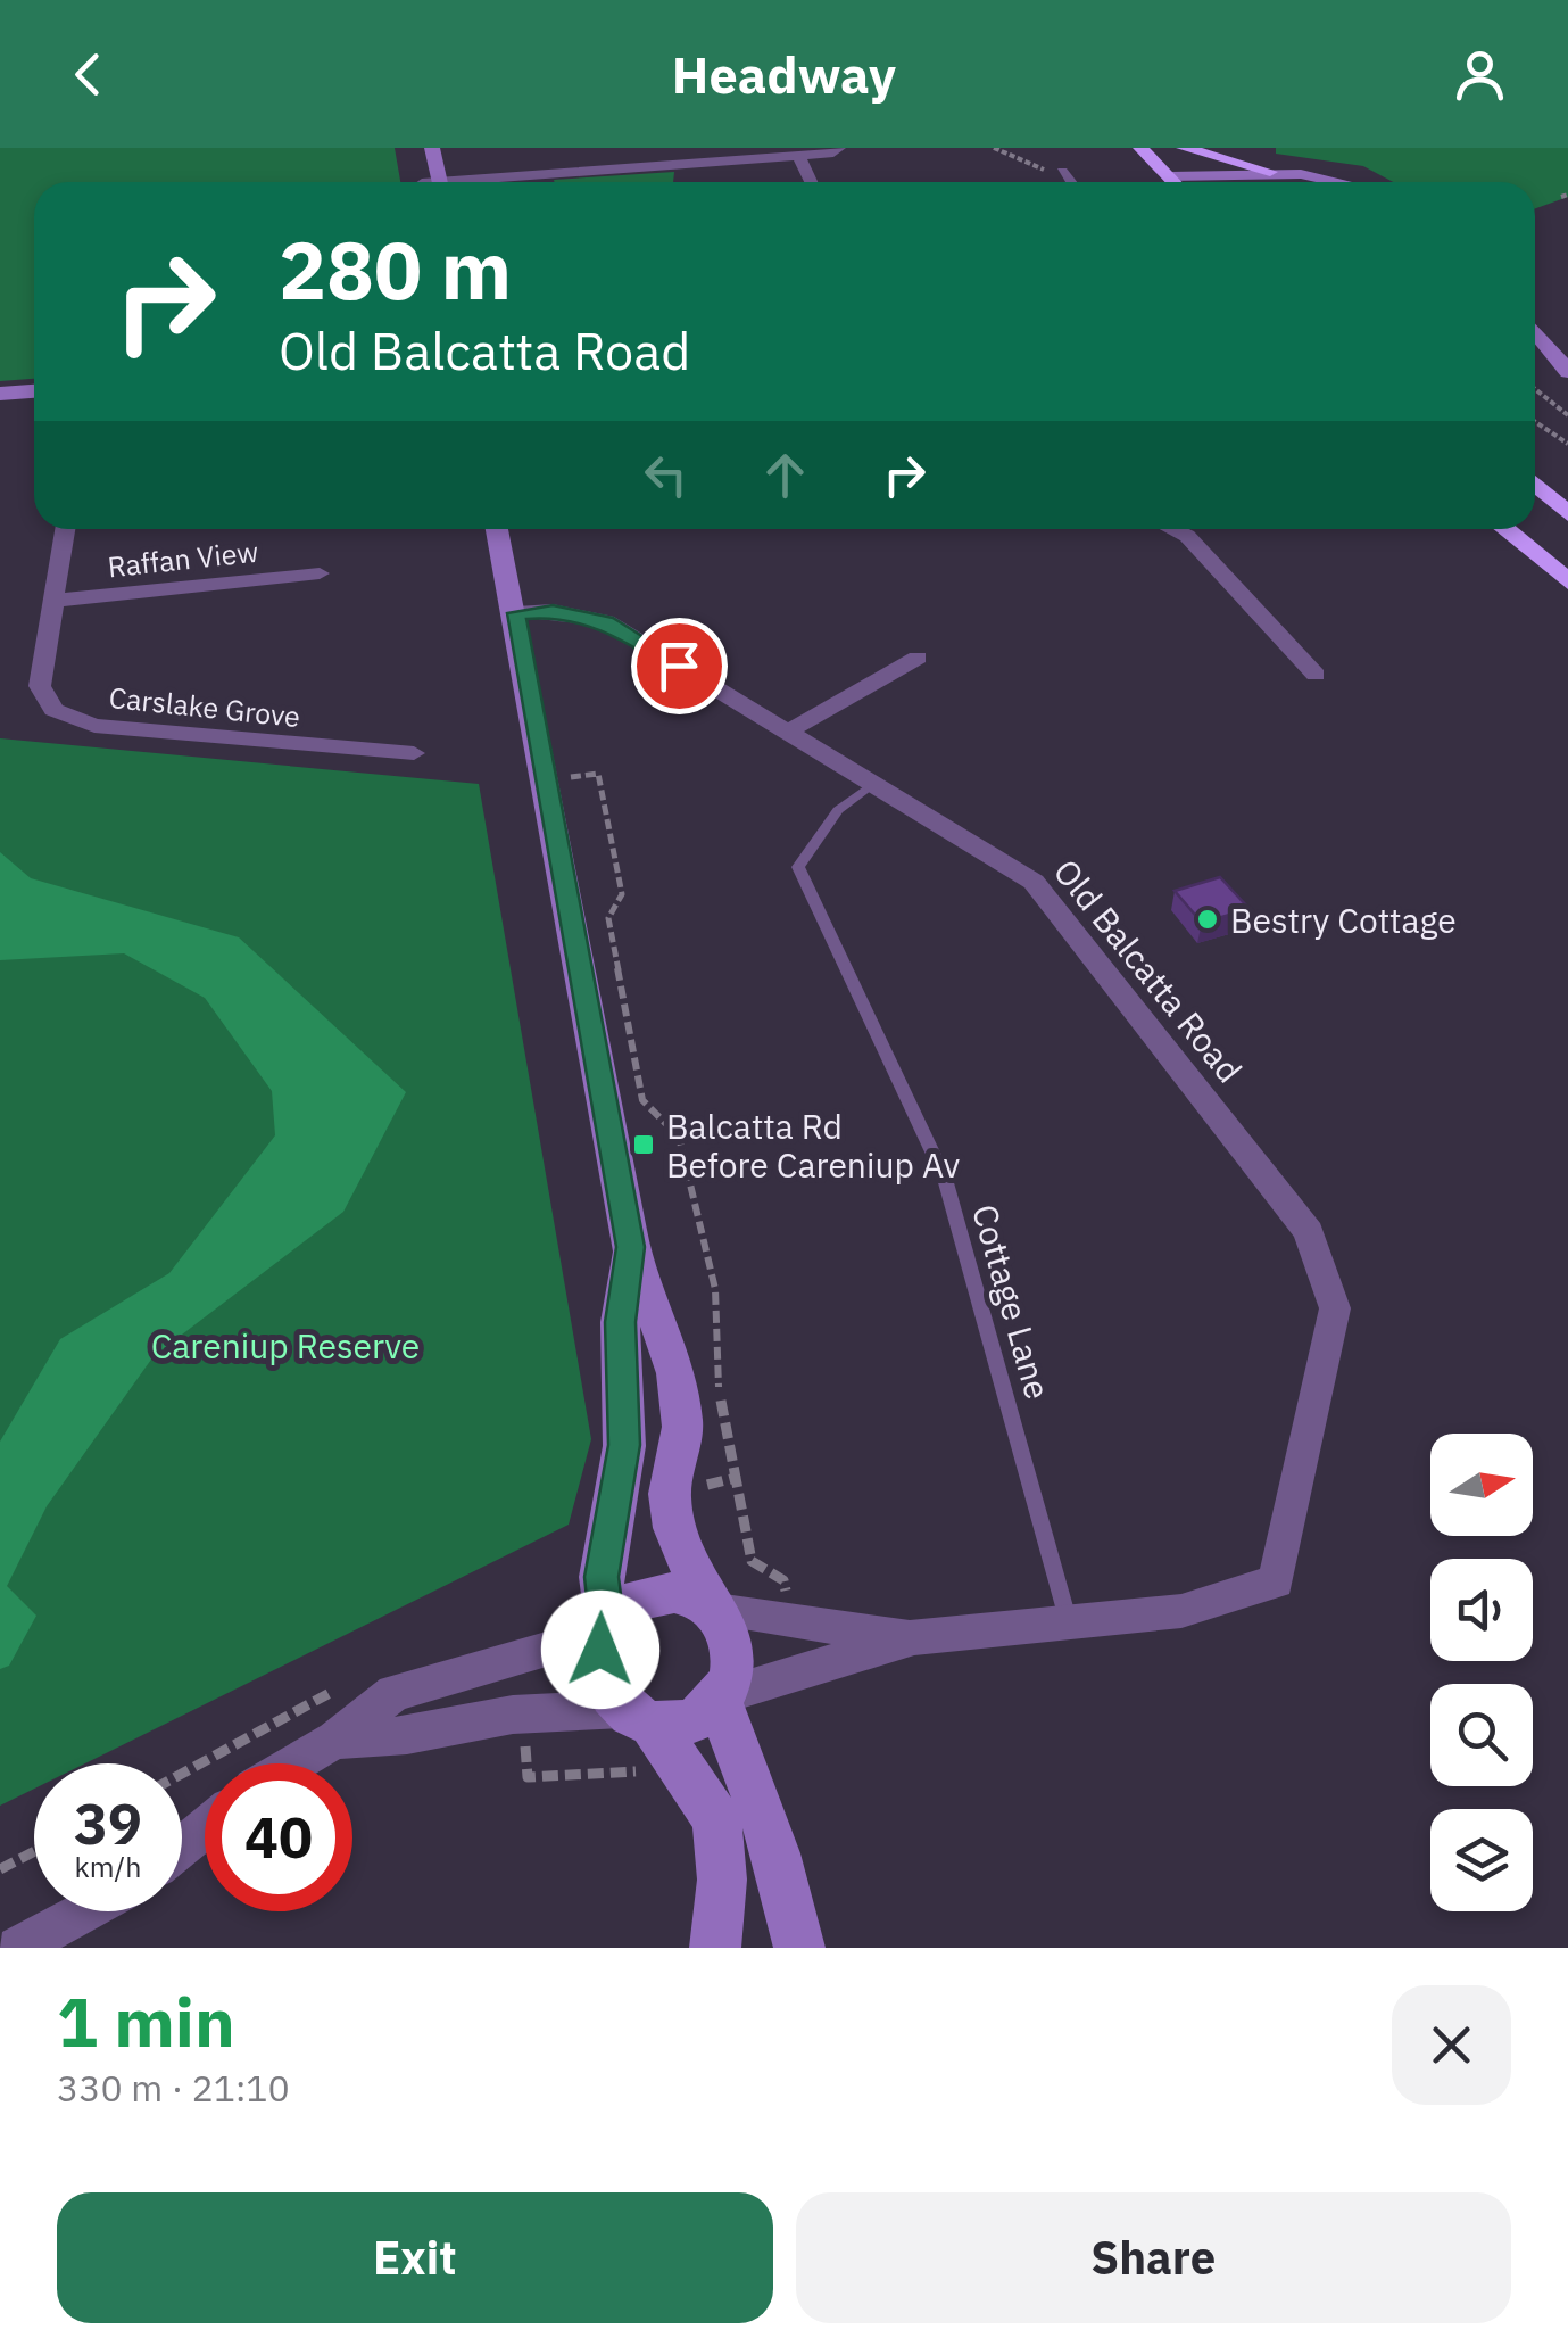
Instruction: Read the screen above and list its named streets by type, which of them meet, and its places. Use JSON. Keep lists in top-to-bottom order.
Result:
{
  "streets": {
    "street": ["Raffan View", "Carslake Grove", "Old Balcatta Road"],
    "lane": ["Cottage Lane"]
  },
  "crossings": [
    ["Raffan View", "Carslake Grove"],
    ["Old Balcatta Road", "Cottage Lane"]
  ],
  "parks": ["Careniup Reserve"],
  "places": {
    "other": ["Bestry Cottage"],
    "transit": ["Balcatta Rd Before Careniup Av"]
  },
  "north": "right",
  "page": {
    "header": "Headway",
    "turn": ["280 m", "Old Balcatta Road"],
    "speed": "39 km/h",
    "limit": "40",
    "heading": ["1 min", "330 m · 21:10"],
    "buttons": ["Exit", "Share"]
  }
}
